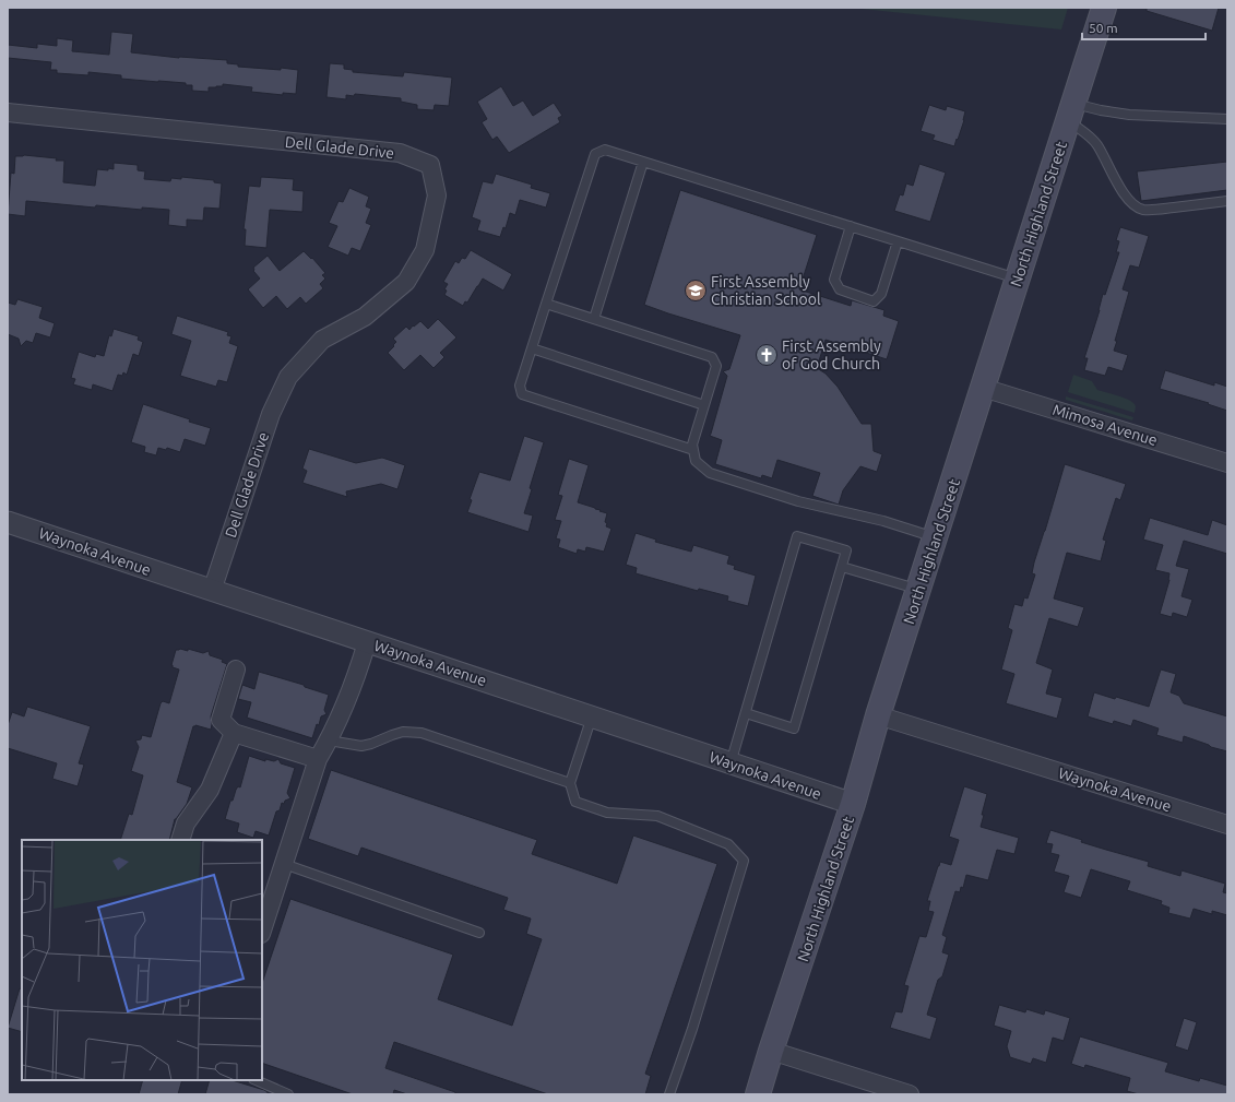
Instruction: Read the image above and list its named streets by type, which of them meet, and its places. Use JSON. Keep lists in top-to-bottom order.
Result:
{
  "streets": {
    "main road": ["North Highland Street"],
    "street": ["Dell Glade Drive", "Mimosa Avenue", "Waynoka Avenue"]
  },
  "crossings": [
    ["Dell Glade Drive", "Waynoka Avenue"],
    ["North Highland Street", "Mimosa Avenue"],
    ["North Highland Street", "Waynoka Avenue"]
  ],
  "places": {
    "school or university": ["First Assembly Christian School"],
    "church": ["First Assembly of God Church"]
  },
  "scale_bar": "50 m"
}
